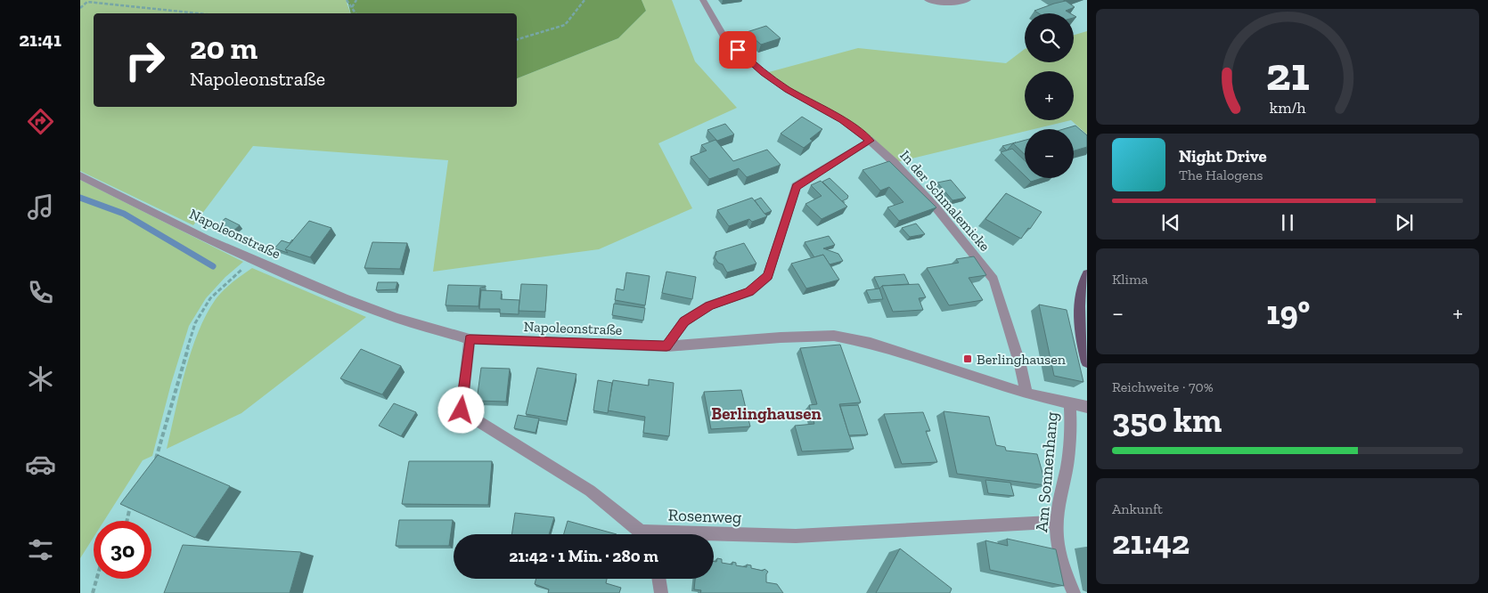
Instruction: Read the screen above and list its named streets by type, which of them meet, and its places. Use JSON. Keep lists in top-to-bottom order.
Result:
{
  "streets": {
    "street": [
      "In der Schmalemicke",
      "Napoleonstraße",
      "Am Sonnenhang",
      "Rosenweg"
    ]
  },
  "crossings": [
    ["In der Schmalemicke", "Napoleonstraße"],
    ["Napoleonstraße", "Am Sonnenhang"],
    ["Napoleonstraße", "Rosenweg"],
    ["Am Sonnenhang", "Rosenweg"]
  ],
  "districts": ["Berlinghausen"],
  "places": {
    "transit": ["Berlinghausen"]
  },
  "page": {
    "tabs": "21:41",
    "map_buttons": ["+", "−"],
    "turn": ["20 m", "Napoleonstraße"],
    "song": ["Night Drive", "The Halogens"],
    "tile": [
      "Klima",
      ["Reichweite · 70%", "350 km"],
      ["Ankunft", "21:42"]
    ],
    "heat": ["−", "19°", "+"],
    "limit": "30",
    "trip": "21:42 · 1 Min. · 280 m",
    "gauge": ["21", "km/h"]
  }
}
